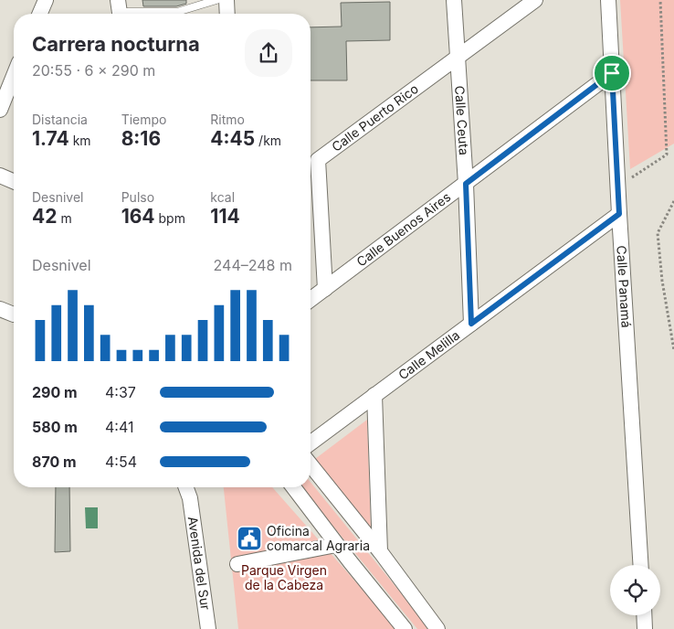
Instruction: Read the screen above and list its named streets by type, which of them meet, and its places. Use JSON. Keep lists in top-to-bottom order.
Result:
{
  "streets": {
    "street": [
      "Calle Puerto Rico",
      "Calle Ceuta",
      "Calle Buenos Aires",
      "Calle Panamá",
      "Calle Melilla",
      "Avenida del Sur"
    ]
  },
  "crossings": [
    ["Calle Puerto Rico", "Calle Ceuta"],
    ["Calle Puerto Rico", "Calle Buenos Aires"],
    ["Calle Ceuta", "Calle Buenos Aires"],
    ["Calle Ceuta", "Calle Melilla"],
    ["Calle Buenos Aires", "Calle Panamá"],
    ["Calle Panamá", "Calle Melilla"]
  ],
  "parks": ["Parque Virgen de la Cabeza"],
  "places": {
    "public building": ["Oficina comarcal Agraria"]
  },
  "page": {
    "heading": ["Carrera nocturna", "20:55 · 6 × 290 m"],
    "stats": [
      ["Distancia", "1.74 km"],
      ["Tiempo", "8:16"],
      ["Ritmo", "4:45 /km"],
      ["Desnivel", "42 m"],
      ["Pulso", "164 bpm"],
      ["kcal", "114"]
    ],
    "chart": ["Desnivel", "244–248 m"],
    "list": [
      {
        "name": "290 m",
        "note": "4:37"
      },
      {
        "name": "580 m",
        "note": "4:41"
      },
      {
        "name": "870 m",
        "note": "4:54"
      }
    ]
  }
}
